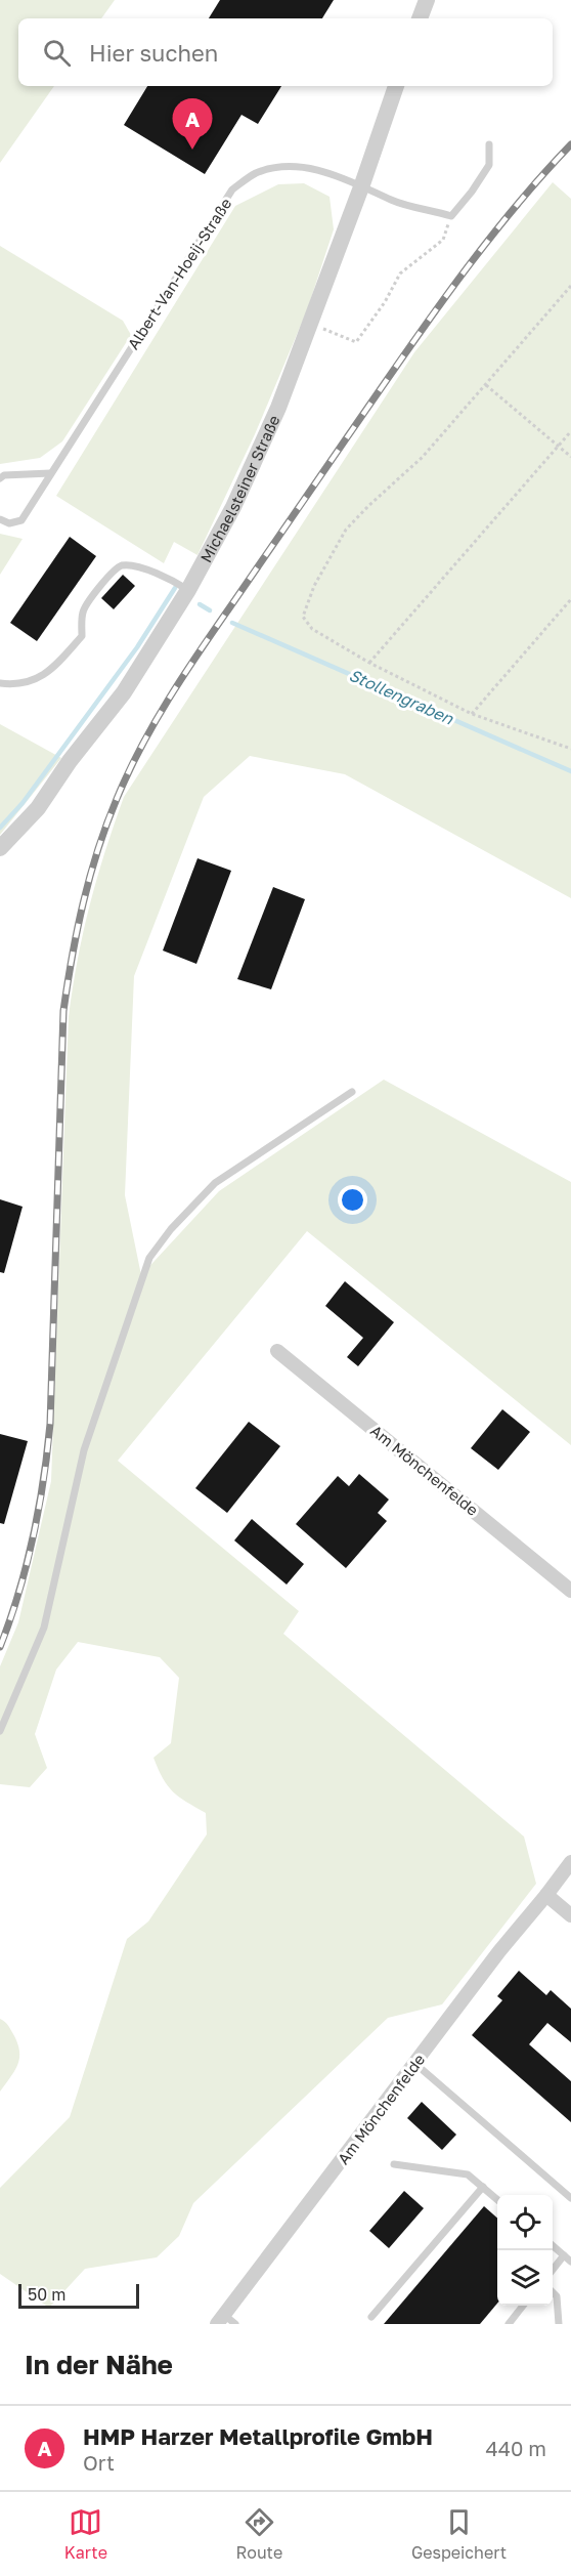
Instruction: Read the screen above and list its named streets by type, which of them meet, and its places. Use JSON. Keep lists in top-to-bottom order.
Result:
{
  "streets": {
    "street": ["Michaelsteiner Straße", "Am Mönchenfelde"],
    "lane": ["Albert-Van-Hoeij-Straße"]
  },
  "crossings": [
    ["Albert-Van-Hoeij-Straße", "Michaelsteiner Straße"]
  ],
  "water": ["Stollengraben"],
  "scale_bar": "50 m",
  "page": {
    "search": "Hier suchen",
    "pins": "A",
    "scale": "50 m",
    "heading": "In der Nähe",
    "list": [
      {
        "mark": "A",
        "name": "HMP Harzer Metallprofile GmbH",
        "note": "Ort",
        "value": "440 m"
      }
    ],
    "nav": ["Karte", "Route", "Gespeichert"]
  }
}
